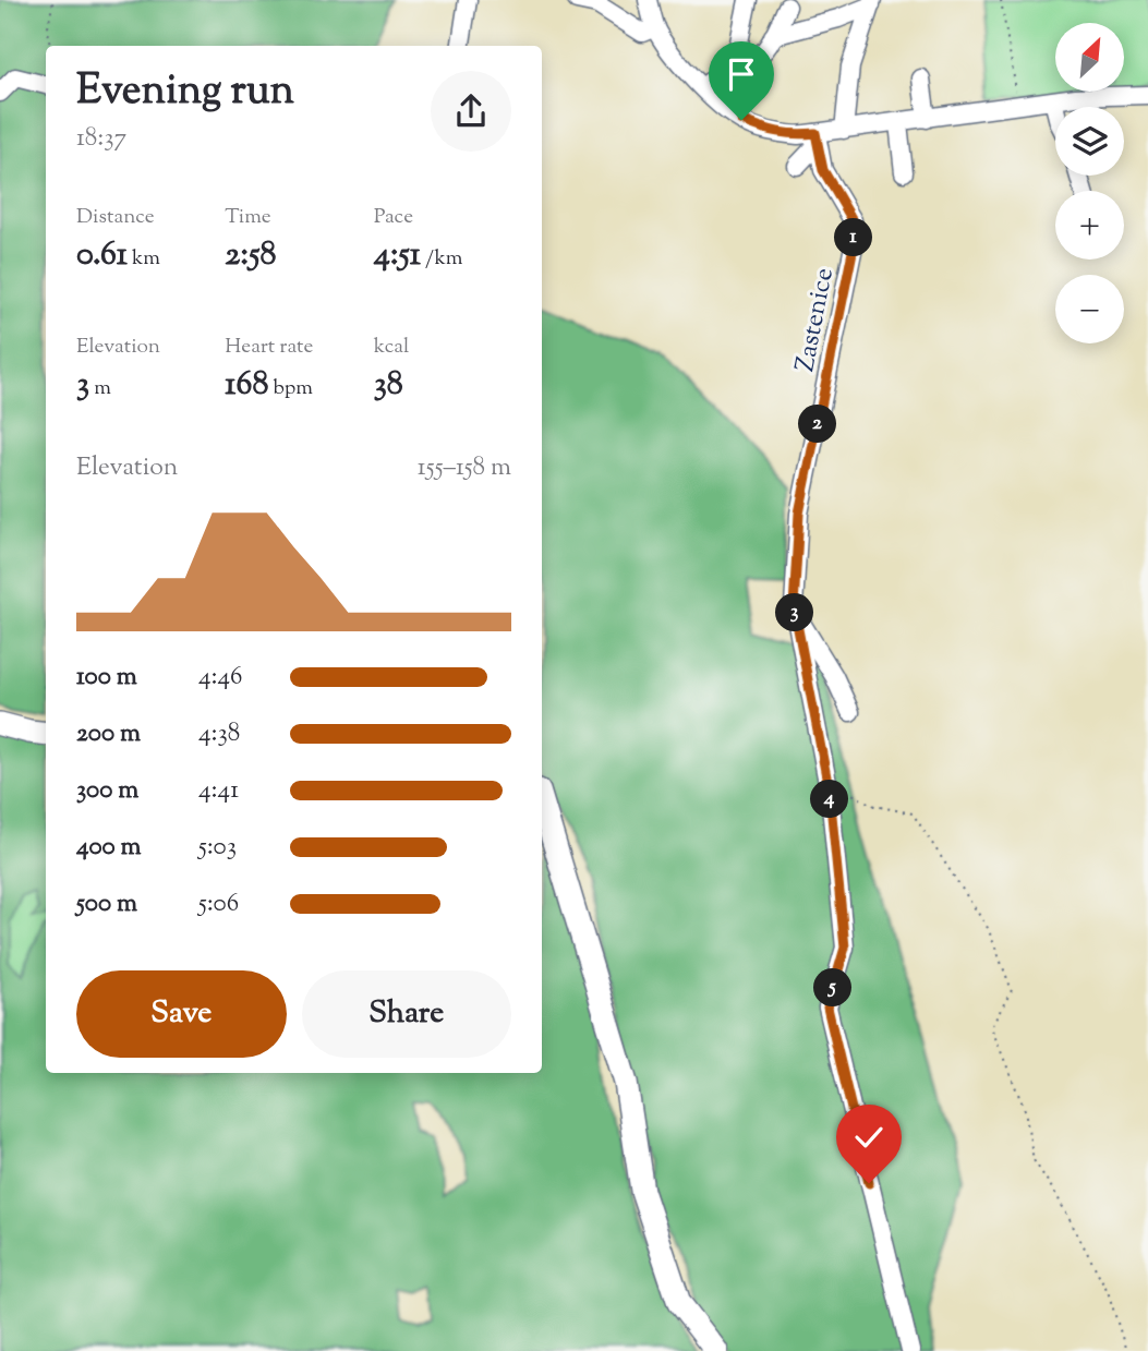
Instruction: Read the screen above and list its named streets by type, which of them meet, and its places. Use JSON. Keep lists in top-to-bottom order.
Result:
{
  "streets": {
    "street": ["Zastenice"]
  },
  "north": "top right",
  "page": {
    "map_buttons": ["+", "−"],
    "heading": ["Evening run", "18:37"],
    "stats": [
      ["Distance", "0.61 km"],
      ["Time", "2:58"],
      ["Pace", "4:51 /km"],
      ["Elevation", "3 m"],
      ["Heart rate", "168 bpm"],
      ["kcal", "38"]
    ],
    "pins": [
      "1",
      "2",
      "3",
      "4",
      "5"
    ],
    "chart": ["Elevation", "155–158 m"],
    "list": [
      {
        "name": "100 m",
        "note": "4:46"
      },
      {
        "name": "200 m",
        "note": "4:38"
      },
      {
        "name": "300 m",
        "note": "4:41"
      },
      {
        "name": "400 m",
        "note": "5:03"
      },
      {
        "name": "500 m",
        "note": "5:06"
      }
    ],
    "buttons": ["Save", "Share"]
  }
}
